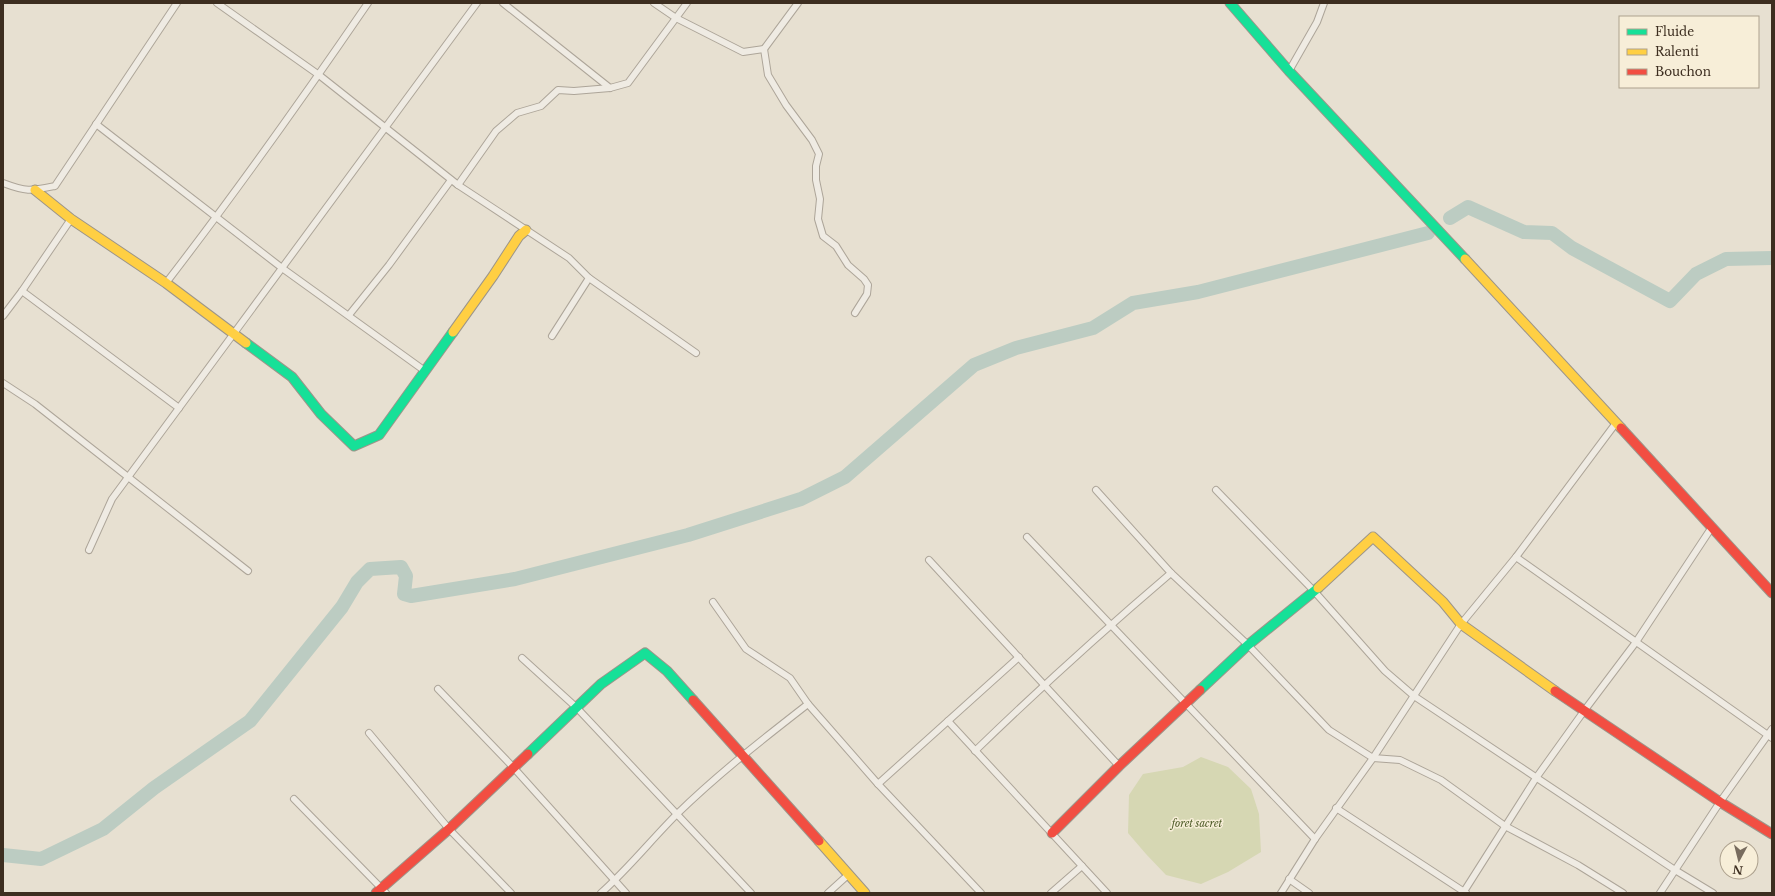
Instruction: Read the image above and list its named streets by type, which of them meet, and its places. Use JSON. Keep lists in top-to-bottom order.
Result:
{
  "parks": ["foret sacret"],
  "legend": ["Fluide", "Ralenti", "Bouchon"],
  "north": "bottom"
}
